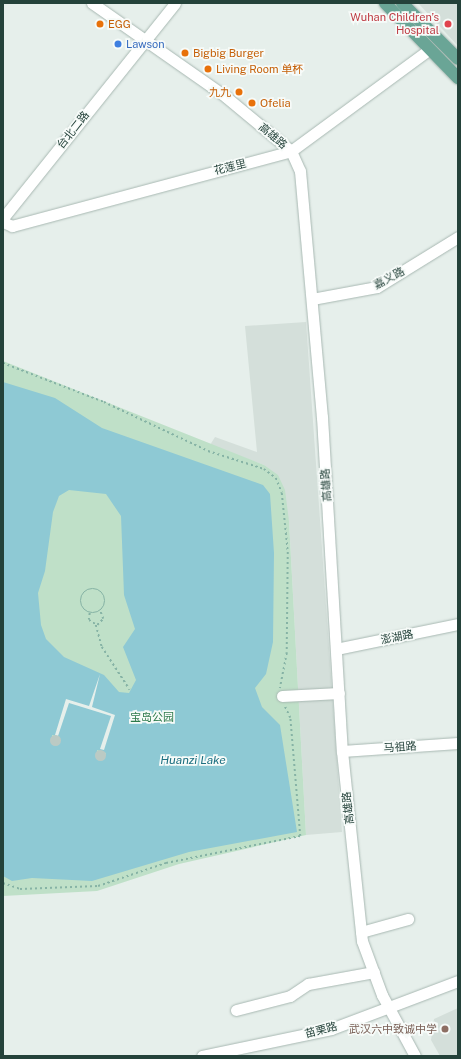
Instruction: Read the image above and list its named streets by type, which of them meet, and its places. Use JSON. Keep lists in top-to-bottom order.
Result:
{
  "streets": {
    "street": [
      "台北二路",
      "高雄路",
      "花莲里",
      "嘉义路",
      "澎湖路",
      "马祖路",
      "苗栗路"
    ]
  },
  "crossings": [
    ["台北二路", "高雄路"],
    ["高雄路", "花莲里"],
    ["高雄路", "嘉义路"],
    ["高雄路", "澎湖路"],
    ["高雄路", "马祖路"],
    ["高雄路", "苗栗路"]
  ],
  "water": ["Huanzi Lake"],
  "parks": ["宝岛公园"],
  "places": [
    "EGG",
    "Wuhan Children’s Hospital",
    "Lawson",
    "Bigbig Burger",
    "Living Room 单杯",
    "九九",
    "Ofelia",
    "武汉六中致诚中学"
  ]
}
